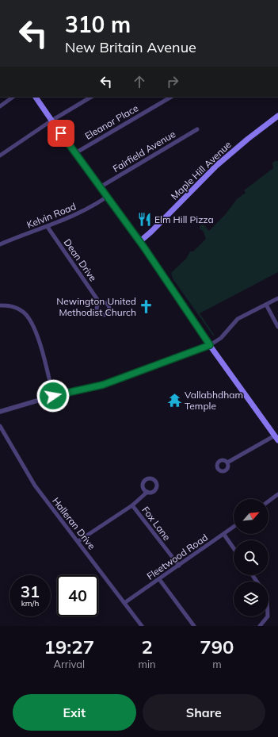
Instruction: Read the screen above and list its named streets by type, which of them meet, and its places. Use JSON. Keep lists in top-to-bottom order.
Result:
{
  "streets": {
    "main road": ["Maple Hill Avenue"],
    "street": [
      "Eleanor Place",
      "Fairfield Avenue",
      "Kelvin Road",
      "Dean Drive",
      "Halleran Drive",
      "Fox Lane",
      "Fleetwood Road"
    ]
  },
  "crossings": [
    ["Kelvin Road", "Dean Drive"],
    ["Halleran Drive", "Fleetwood Road"],
    ["Fox Lane", "Fleetwood Road"]
  ],
  "places": {
    "restaurant": ["Elm Hill Pizza"],
    "church": ["Newington United Methodist Church"],
    "temple": ["Vallabhdham Temple"]
  },
  "north": "top right",
  "page": {
    "turn": ["310 m", "New Britain Avenue"],
    "speed": "31 km/h",
    "limit": "40",
    "eta": [
      "19:27",
      "Arrival",
      "2",
      "min",
      "790",
      "m"
    ],
    "buttons": ["Exit", "Share"]
  }
}
